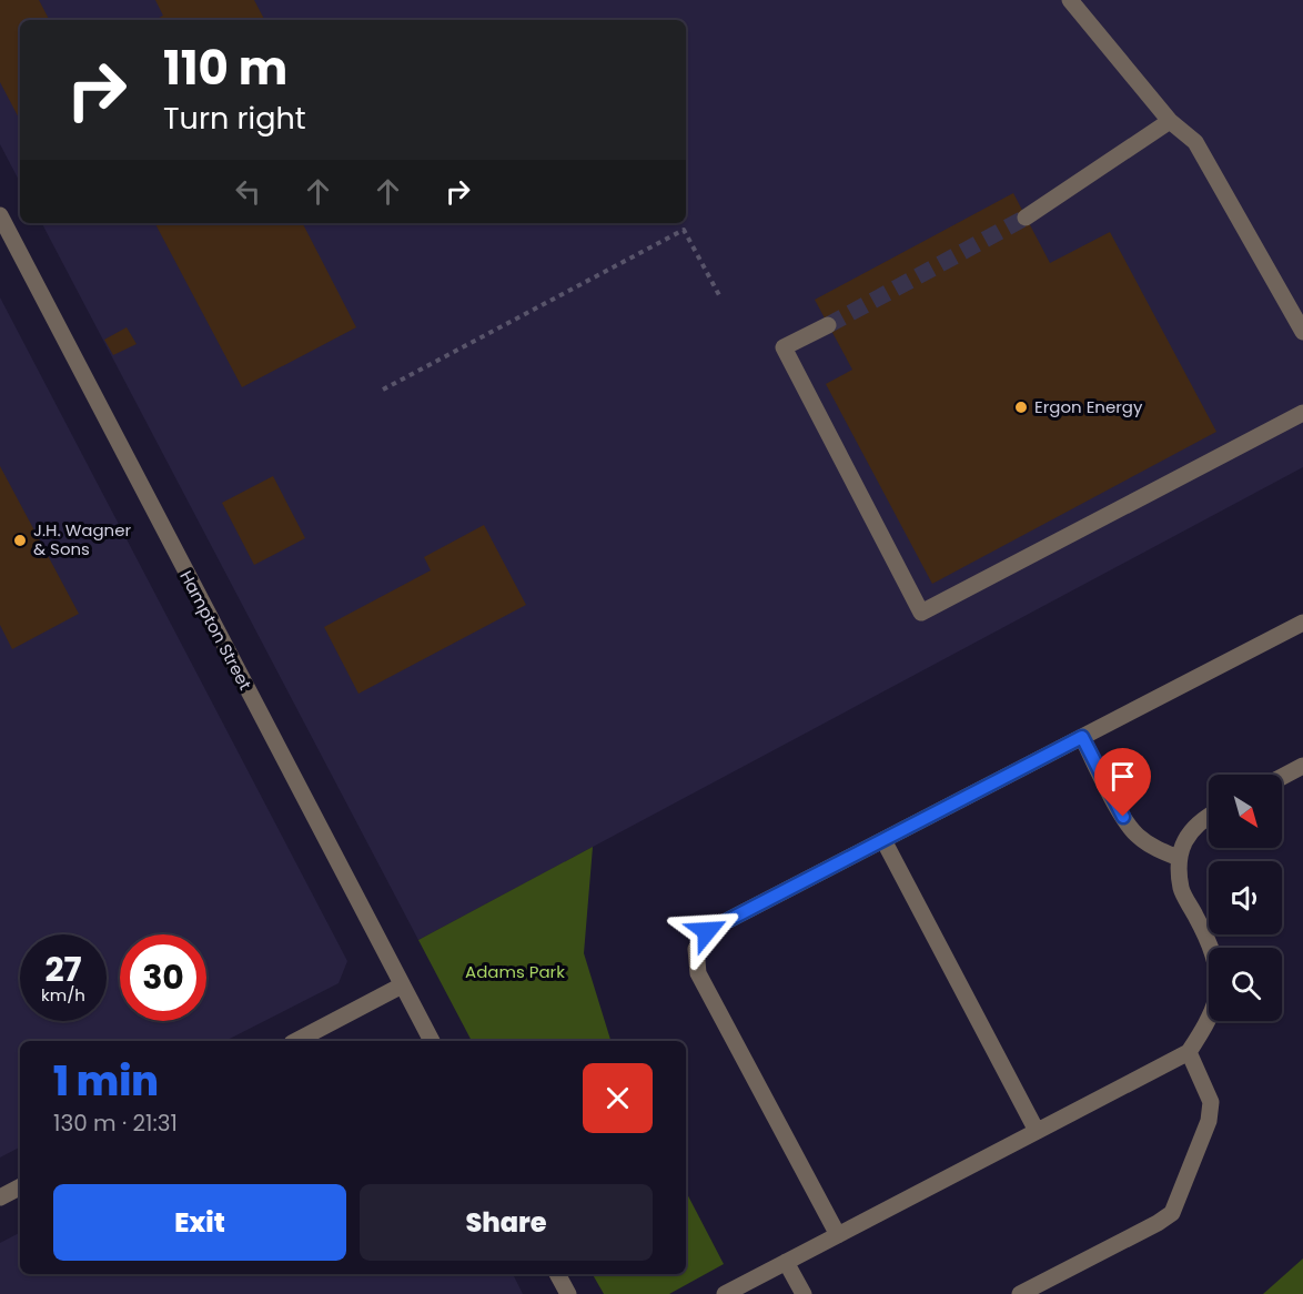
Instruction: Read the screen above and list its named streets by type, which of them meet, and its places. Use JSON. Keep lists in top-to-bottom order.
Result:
{
  "streets": {
    "street": ["Hampton Street"]
  },
  "parks": ["Adams Park"],
  "places": ["Ergon Energy", "J.H. Wagner & Sons"],
  "north": "bottom right",
  "page": {
    "turn": ["110 m", "Turn right"],
    "speed": "27 km/h",
    "limit": "30",
    "heading": ["1 min", "130 m · 21:31"],
    "buttons": ["Exit", "Share"]
  }
}
